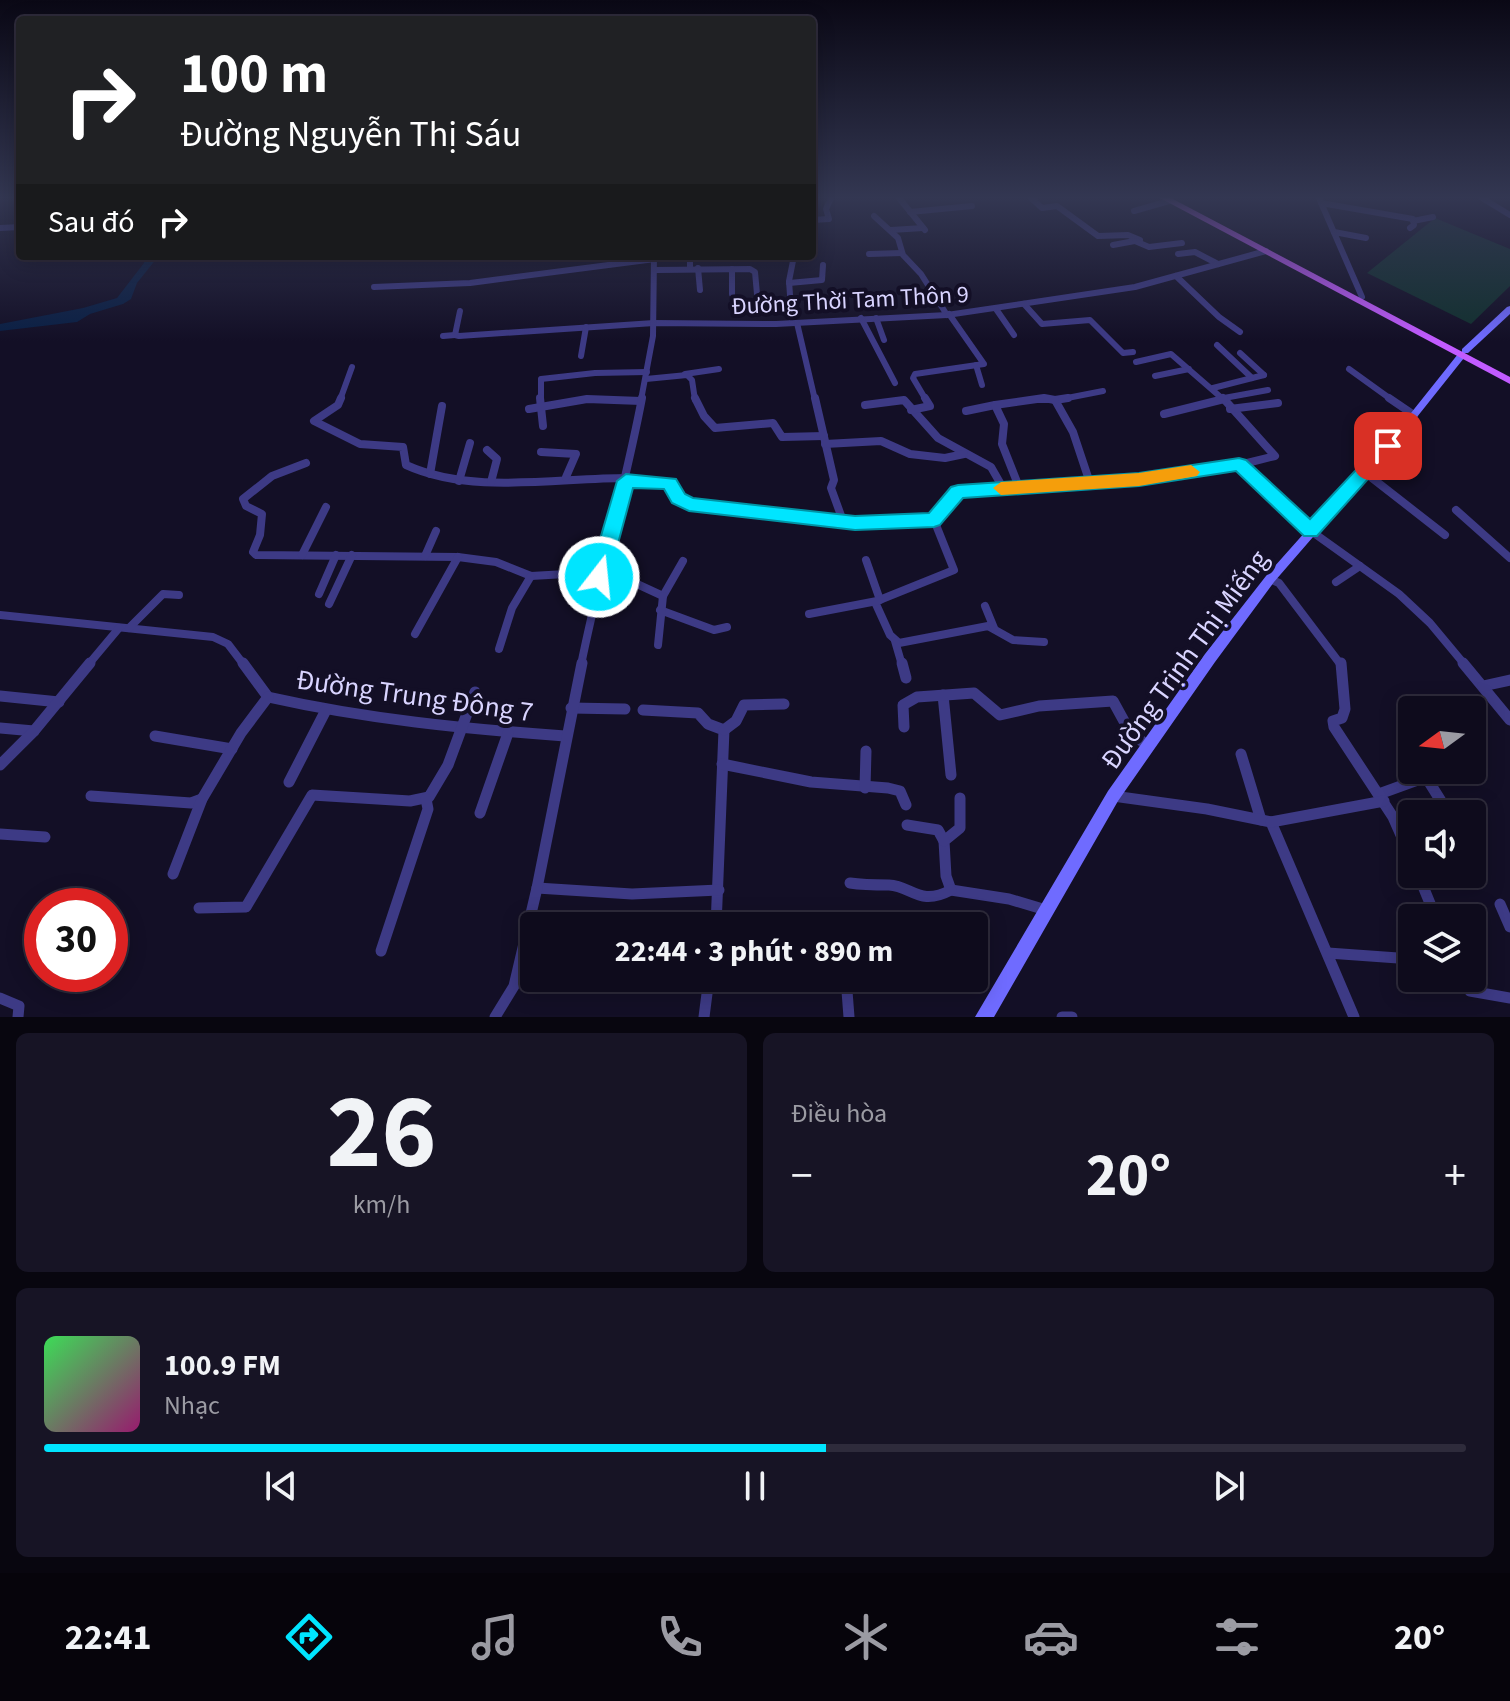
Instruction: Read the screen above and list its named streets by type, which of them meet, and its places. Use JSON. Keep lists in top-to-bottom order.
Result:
{
  "streets": {
    "main road": ["Đường Trịnh Thị Miếng"],
    "street": ["Đường Thời Tam Thôn 9", "Đường Trung Đông 7"]
  },
  "north": "left",
  "page": {
    "turn": ["100 m", "Đường Nguyễn Thị Sáu"],
    "then": "Sau đó",
    "limit": "30",
    "trip": "22:44 · 3 phút · 890 m",
    "tile": [
      ["26", "km/h"],
      "Điều hòa"
    ],
    "heat": ["−", "20°", "+"],
    "song": ["100.9 FM", "Nhạc"],
    "tabs": ["22:41", "20°"]
  }
}
